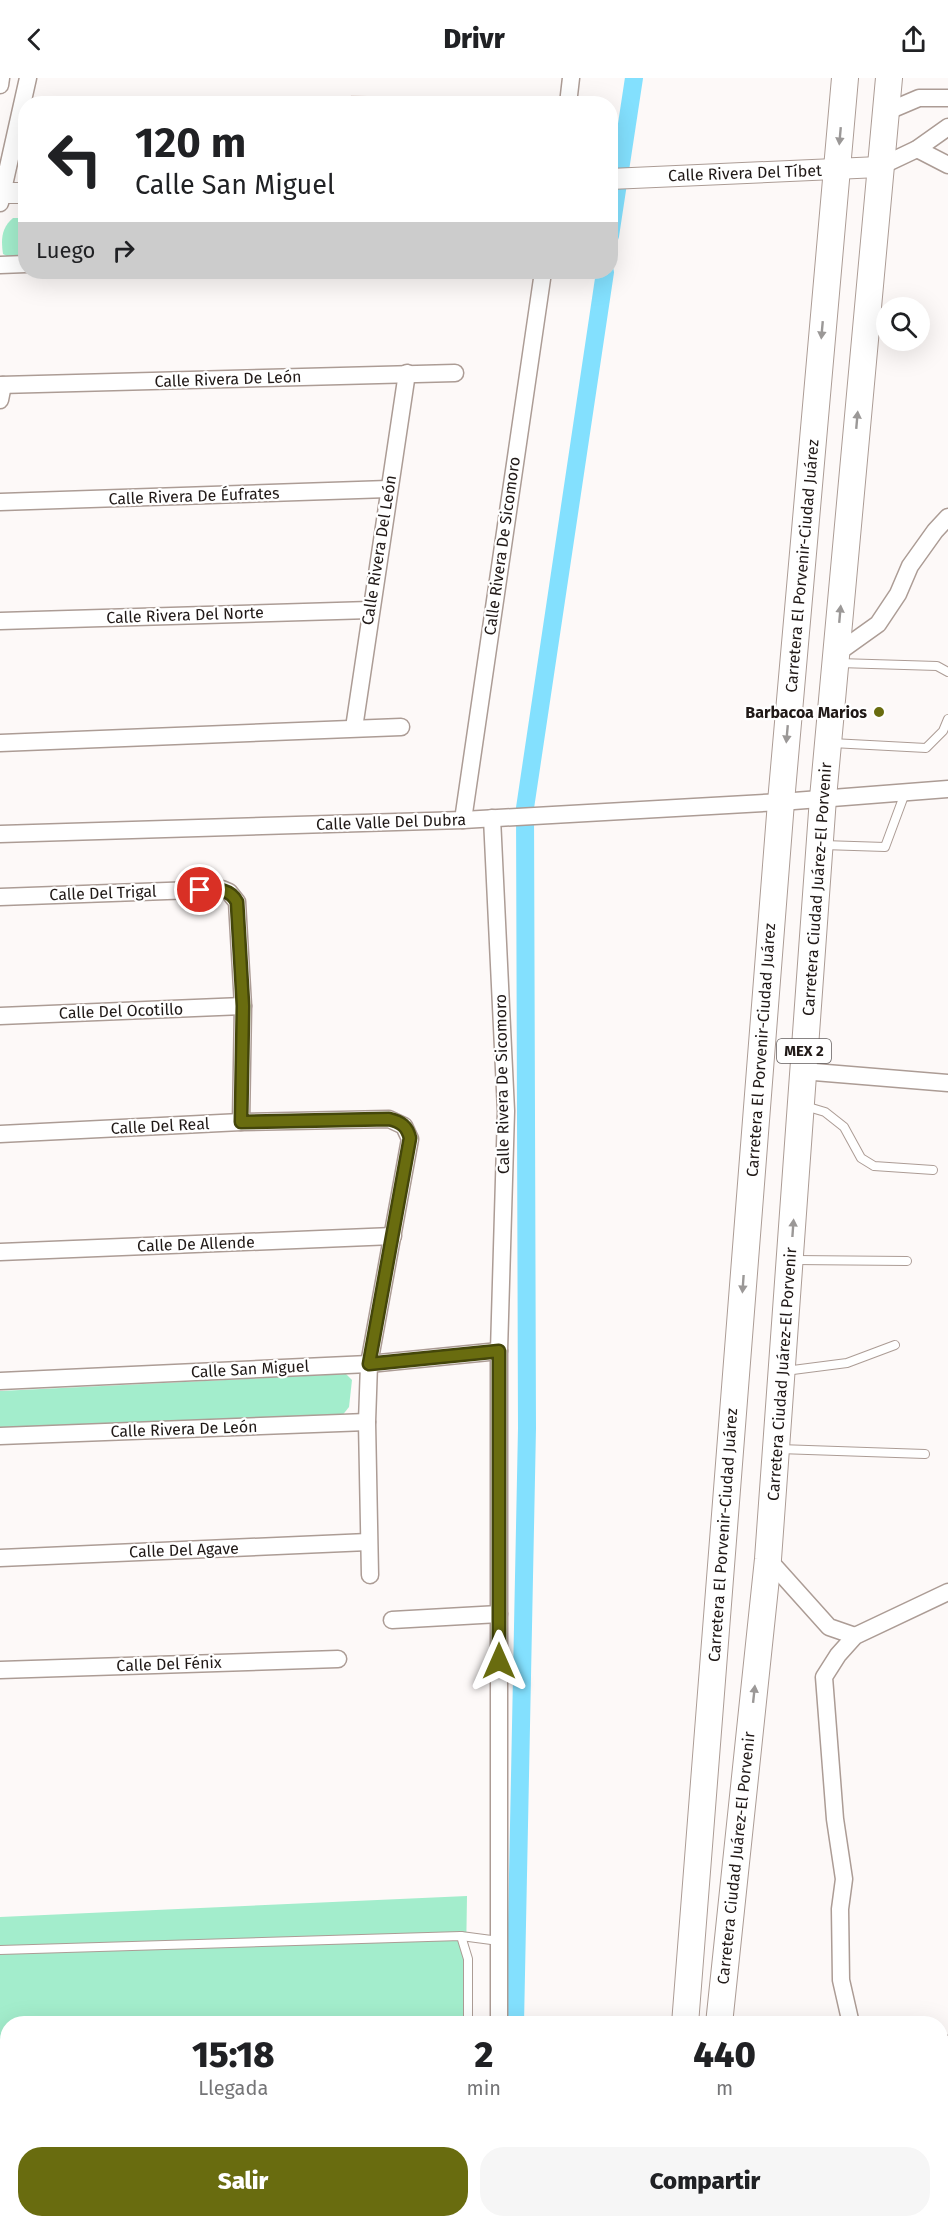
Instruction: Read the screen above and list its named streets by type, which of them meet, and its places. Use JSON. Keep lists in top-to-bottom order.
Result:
{
  "streets": {
    "main road": ["Carretera El Porvenir-Ciudad Juárez", "Carretera Ciudad Juárez-El Porvenir", "MEX 2"],
    "street": [
      "Calle Rivera Del Tíbet",
      "Calle Rivera De León",
      "Calle Rivera De Éufrates",
      "Calle Rivera De Sicomoro",
      "Calle Rivera Del León",
      "Calle Rivera Del Norte",
      "Calle Valle Del Dubra",
      "Calle Del Trigal",
      "Calle Del Ocotillo",
      "Calle Del Real",
      "Calle De Allende",
      "Calle San Miguel",
      "Calle Del Agave",
      "Calle Del Fénix"
    ]
  },
  "crossings": [
    ["Calle Rivera Del Tíbet", "Carretera El Porvenir-Ciudad Juárez"],
    ["Calle Rivera Del Tíbet", "Carretera Ciudad Juárez-El Porvenir"],
    ["Calle Rivera De León", "Calle Rivera Del León"],
    ["Calle Rivera De León", "Calle Del Real"],
    ["Calle Rivera De Éufrates", "Calle Rivera Del León"],
    ["Calle Rivera De Sicomoro", "Calle Valle Del Dubra"],
    ["Calle Rivera De Sicomoro", "Calle San Miguel"],
    ["Calle Rivera Del León", "Calle Rivera Del Norte"],
    ["Carretera El Porvenir-Ciudad Juárez", "Calle Valle Del Dubra"],
    ["Calle Valle Del Dubra", "Carretera Ciudad Juárez-El Porvenir"],
    ["Calle Del Trigal", "Calle Del Ocotillo"],
    ["Calle Del Real", "Calle De Allende"],
    ["Calle Del Real", "Calle San Miguel"],
    ["Calle Del Real", "Calle Del Agave"]
  ],
  "one_way": ["Carretera El Porvenir-Ciudad Juárez", "Carretera Ciudad Juárez-El Porvenir"],
  "places": ["Barbacoa Marios"],
  "page": {
    "header": "Drivr",
    "turn": ["120 m", "Calle San Miguel"],
    "then": "Luego",
    "eta": [
      "15:18",
      "Llegada",
      "2",
      "min",
      "440",
      "m"
    ],
    "buttons": ["Salir", "Compartir"]
  }
}
